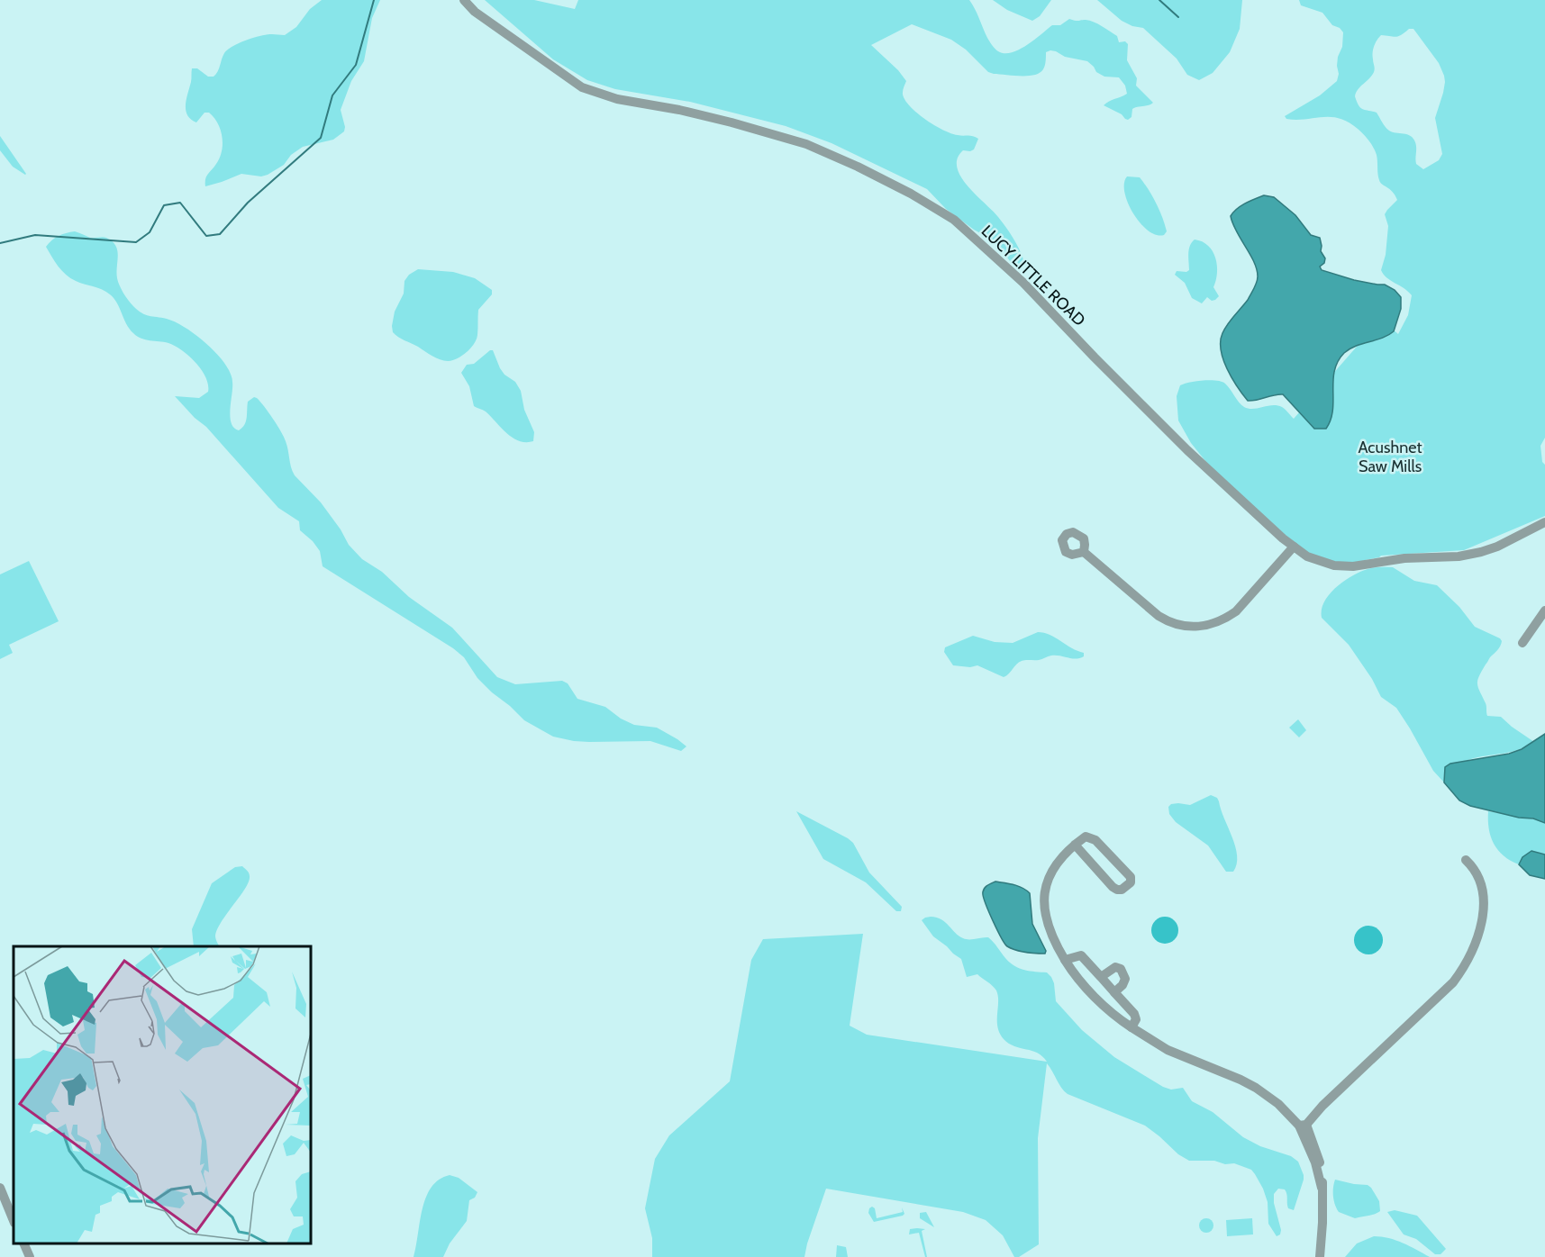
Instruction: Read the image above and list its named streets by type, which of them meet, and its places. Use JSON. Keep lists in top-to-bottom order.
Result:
{
  "streets": {
    "street": ["LUCY LITTLE ROAD"]
  },
  "parks": ["Acushnet Saw Mills"]
}
